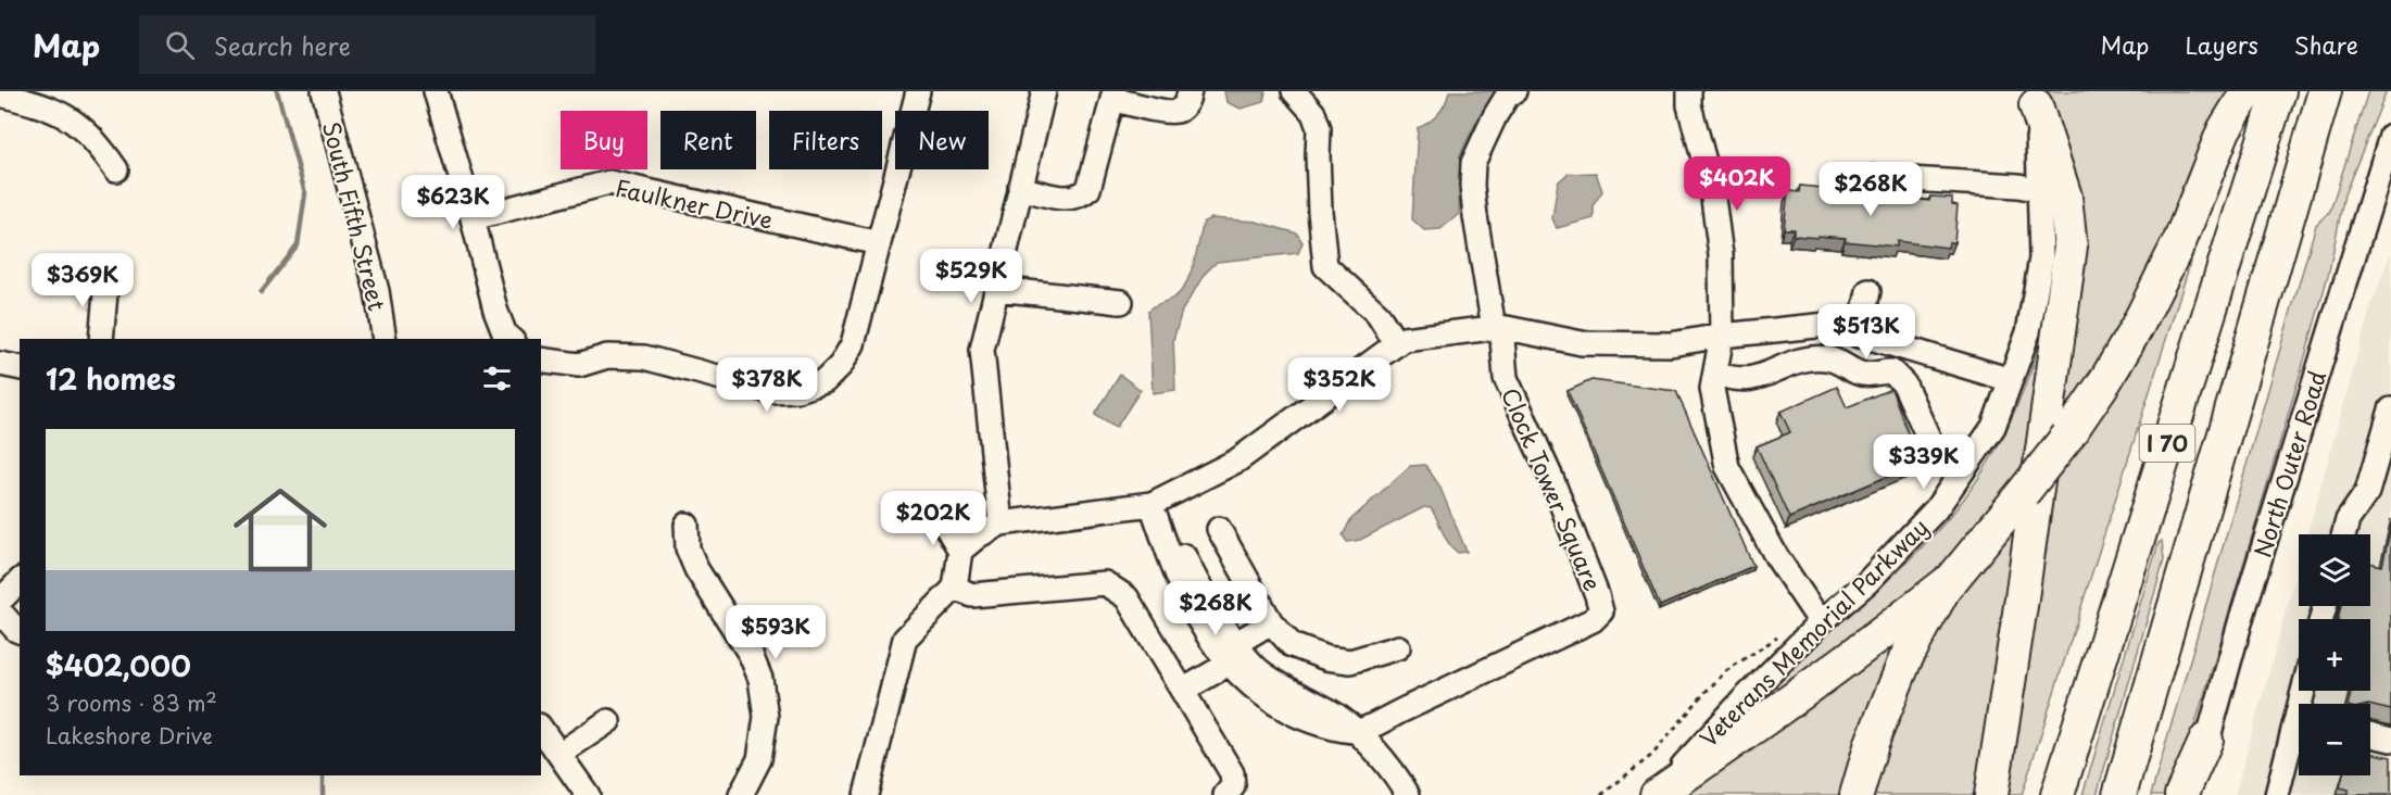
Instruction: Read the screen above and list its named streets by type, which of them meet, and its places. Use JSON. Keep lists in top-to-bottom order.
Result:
{
  "streets": {
    "highway": ["I 70"],
    "street": [
      "Faulkner Drive",
      "South Fifth Street",
      "North Outer Road",
      "Clock Tower Square",
      "Veterans Memorial Parkway"
    ]
  },
  "page": {
    "header": "Map",
    "search": "Search here",
    "nav": ["Map", "Layers", "Share"],
    "chip": [
      "Buy",
      "Rent",
      "Filters",
      "New"
    ],
    "price": [
      "$402K",
      "$268K",
      "$623K",
      "$529K",
      "$369K",
      "$513K",
      "$378K",
      "$352K",
      "$339K",
      "$202K",
      "$268K",
      "$593K"
    ],
    "heading": "12 homes",
    "list": [
      {
        "name": "$402,000",
        "note": "3 rooms · 83 m² · Lakeshore Drive"
      }
    ],
    "map_buttons": ["+", "−"]
  }
}
